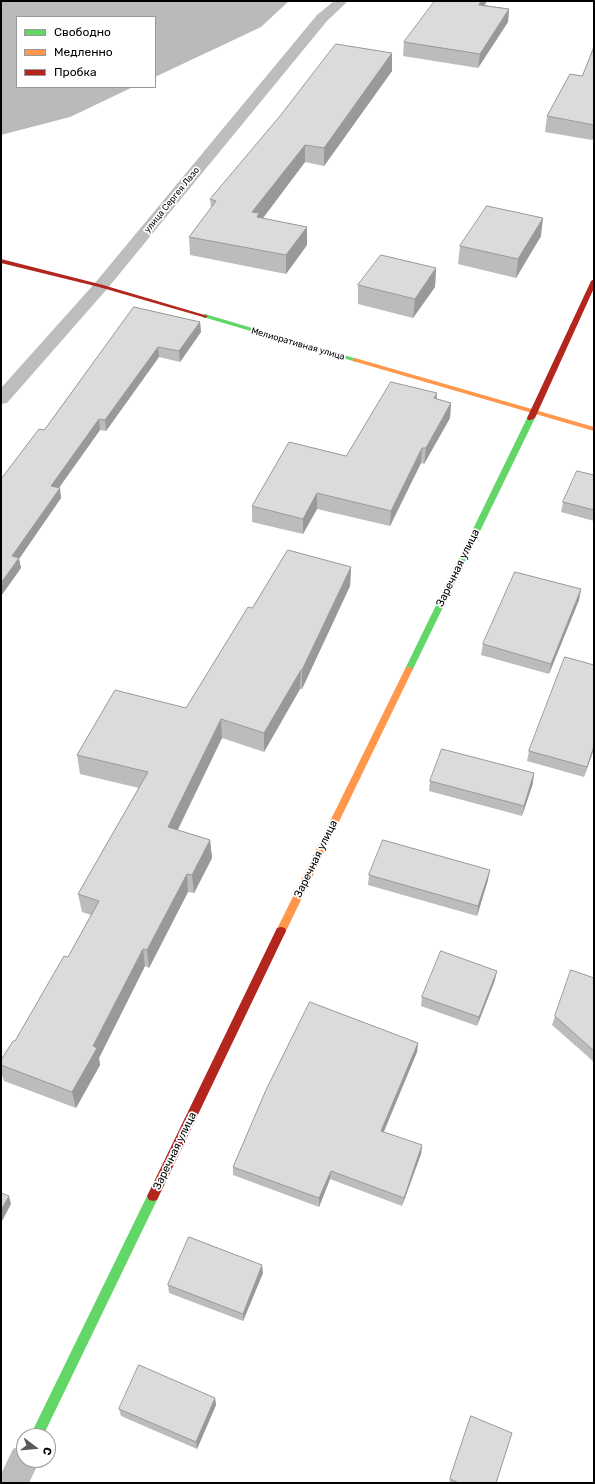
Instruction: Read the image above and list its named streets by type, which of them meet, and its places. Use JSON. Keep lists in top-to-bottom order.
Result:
{
  "streets": {
    "street": ["улица Сергея Лазо", "Мелиоративная улица", "Заречная улица"]
  },
  "crossings": [
    ["улица Сергея Лазо", "Мелиоративная улица"],
    ["Мелиоративная улица", "Заречная улица"]
  ],
  "legend": ["Свободно", "Медленно", "Пробка"],
  "north": "right"
}
